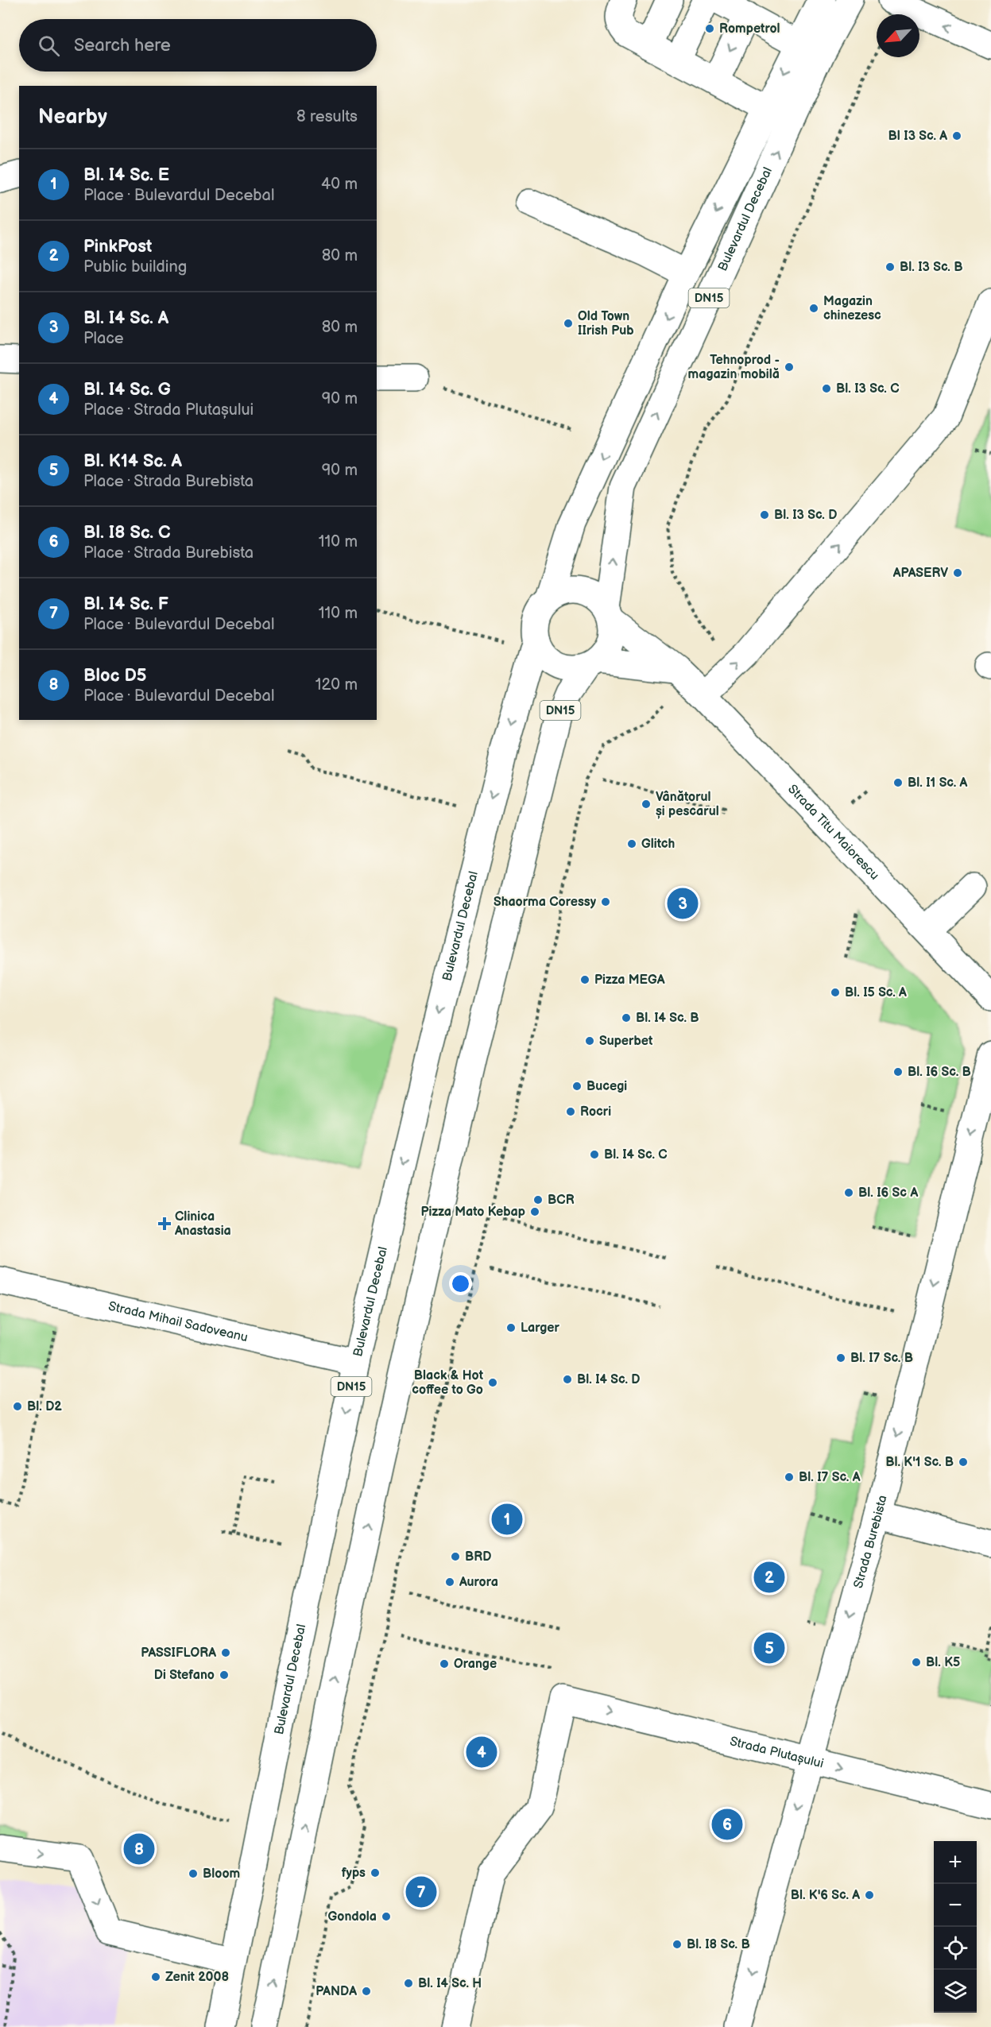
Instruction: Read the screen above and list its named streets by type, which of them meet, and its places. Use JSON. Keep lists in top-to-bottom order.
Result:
{
  "streets": {
    "main road": [
      "Bulevardul Decebal",
      "DN15",
      "Strada Titu Maiorescu",
      "Strada Mihail Sadoveanu",
      "Strada Burebista",
      "Strada Plutașului"
    ]
  },
  "crossings": [
    ["Bulevardul Decebal", "DN15"],
    ["Bulevardul Decebal", "Strada Titu Maiorescu"],
    ["Bulevardul Decebal", "Strada Mihail Sadoveanu"],
    ["DN15", "Strada Titu Maiorescu"],
    ["Strada Burebista", "Strada Plutașului"]
  ],
  "one_way": ["Strada Burebista"],
  "places": {
    "other": [
      "Rompetrol",
      "Bl I3 Sc. A",
      "Bl. I3 Sc. B",
      "Magazin chinezesc",
      "Old Town IIrish Pub",
      "Tehnoprod - magazin mobilă",
      "Bl. I3 Sc. C",
      "Bl. I3 Sc. D",
      "APASERV",
      "Bl. I1 Sc. A",
      "Vânătorul și pescarul",
      "Glitch",
      "Shaorma Coressy",
      "Pizza MEGA",
      "Bl. I5 Sc. A",
      "Bl. I4 Sc. B",
      "Superbet",
      "Bl. I6 Sc. B",
      "Bucegi",
      "Rocri",
      "Bl. I4 Sc. C",
      "Bl. I6 Sc A",
      "BCR",
      "Pizza Mato Kebap",
      "Larger",
      "Bl. I7 Sc. B",
      "Bl. I4 Sc. D",
      "Black & Hot coffee to Go",
      "Bl. D2",
      "Bl. K'1 Sc. B",
      "Bl. I7 Sc. A",
      "BRD",
      "Aurora",
      "PASSIFLORA",
      "Bl. K5",
      "Orange",
      "Di Stefano",
      "fyps",
      "Bloom",
      "Bl. K'6 Sc. A",
      "Gondola",
      "Bl. I8 Sc. B",
      "Zenit 2008",
      "Bl. I4 Sc. H",
      "PANDA"
    ],
    "health": ["Clinica Anastasia"]
  },
  "north": "bottom left",
  "page": {
    "search": "Search here",
    "heading": ["Nearby", "8 results"],
    "list": [
      {
        "mark": "1",
        "name": "Bl. I4 Sc. E",
        "note": "Place · Bulevardul Decebal",
        "value": "40 m"
      },
      {
        "mark": "2",
        "name": "PinkPost",
        "note": "Public building",
        "value": "80 m"
      },
      {
        "mark": "3",
        "name": "Bl. I4 Sc. A",
        "note": "Place",
        "value": "80 m"
      },
      {
        "mark": "4",
        "name": "Bl. I4 Sc. G",
        "note": "Place · Strada Plutașului",
        "value": "90 m"
      },
      {
        "mark": "5",
        "name": "Bl. K14 Sc. A",
        "note": "Place · Strada Burebista",
        "value": "90 m"
      },
      {
        "mark": "6",
        "name": "Bl. I8 Sc. C",
        "note": "Place · Strada Burebista",
        "value": "110 m"
      },
      {
        "mark": "7",
        "name": "Bl. I4 Sc. F",
        "note": "Place · Bulevardul Decebal",
        "value": "110 m"
      },
      {
        "mark": "8",
        "name": "Bloc D5",
        "note": "Place · Bulevardul Decebal",
        "value": "120 m"
      }
    ],
    "pins": [
      "3",
      "1",
      "2",
      "5",
      "4",
      "6",
      "8",
      "7"
    ],
    "map_buttons": ["+", "−"]
  }
}
